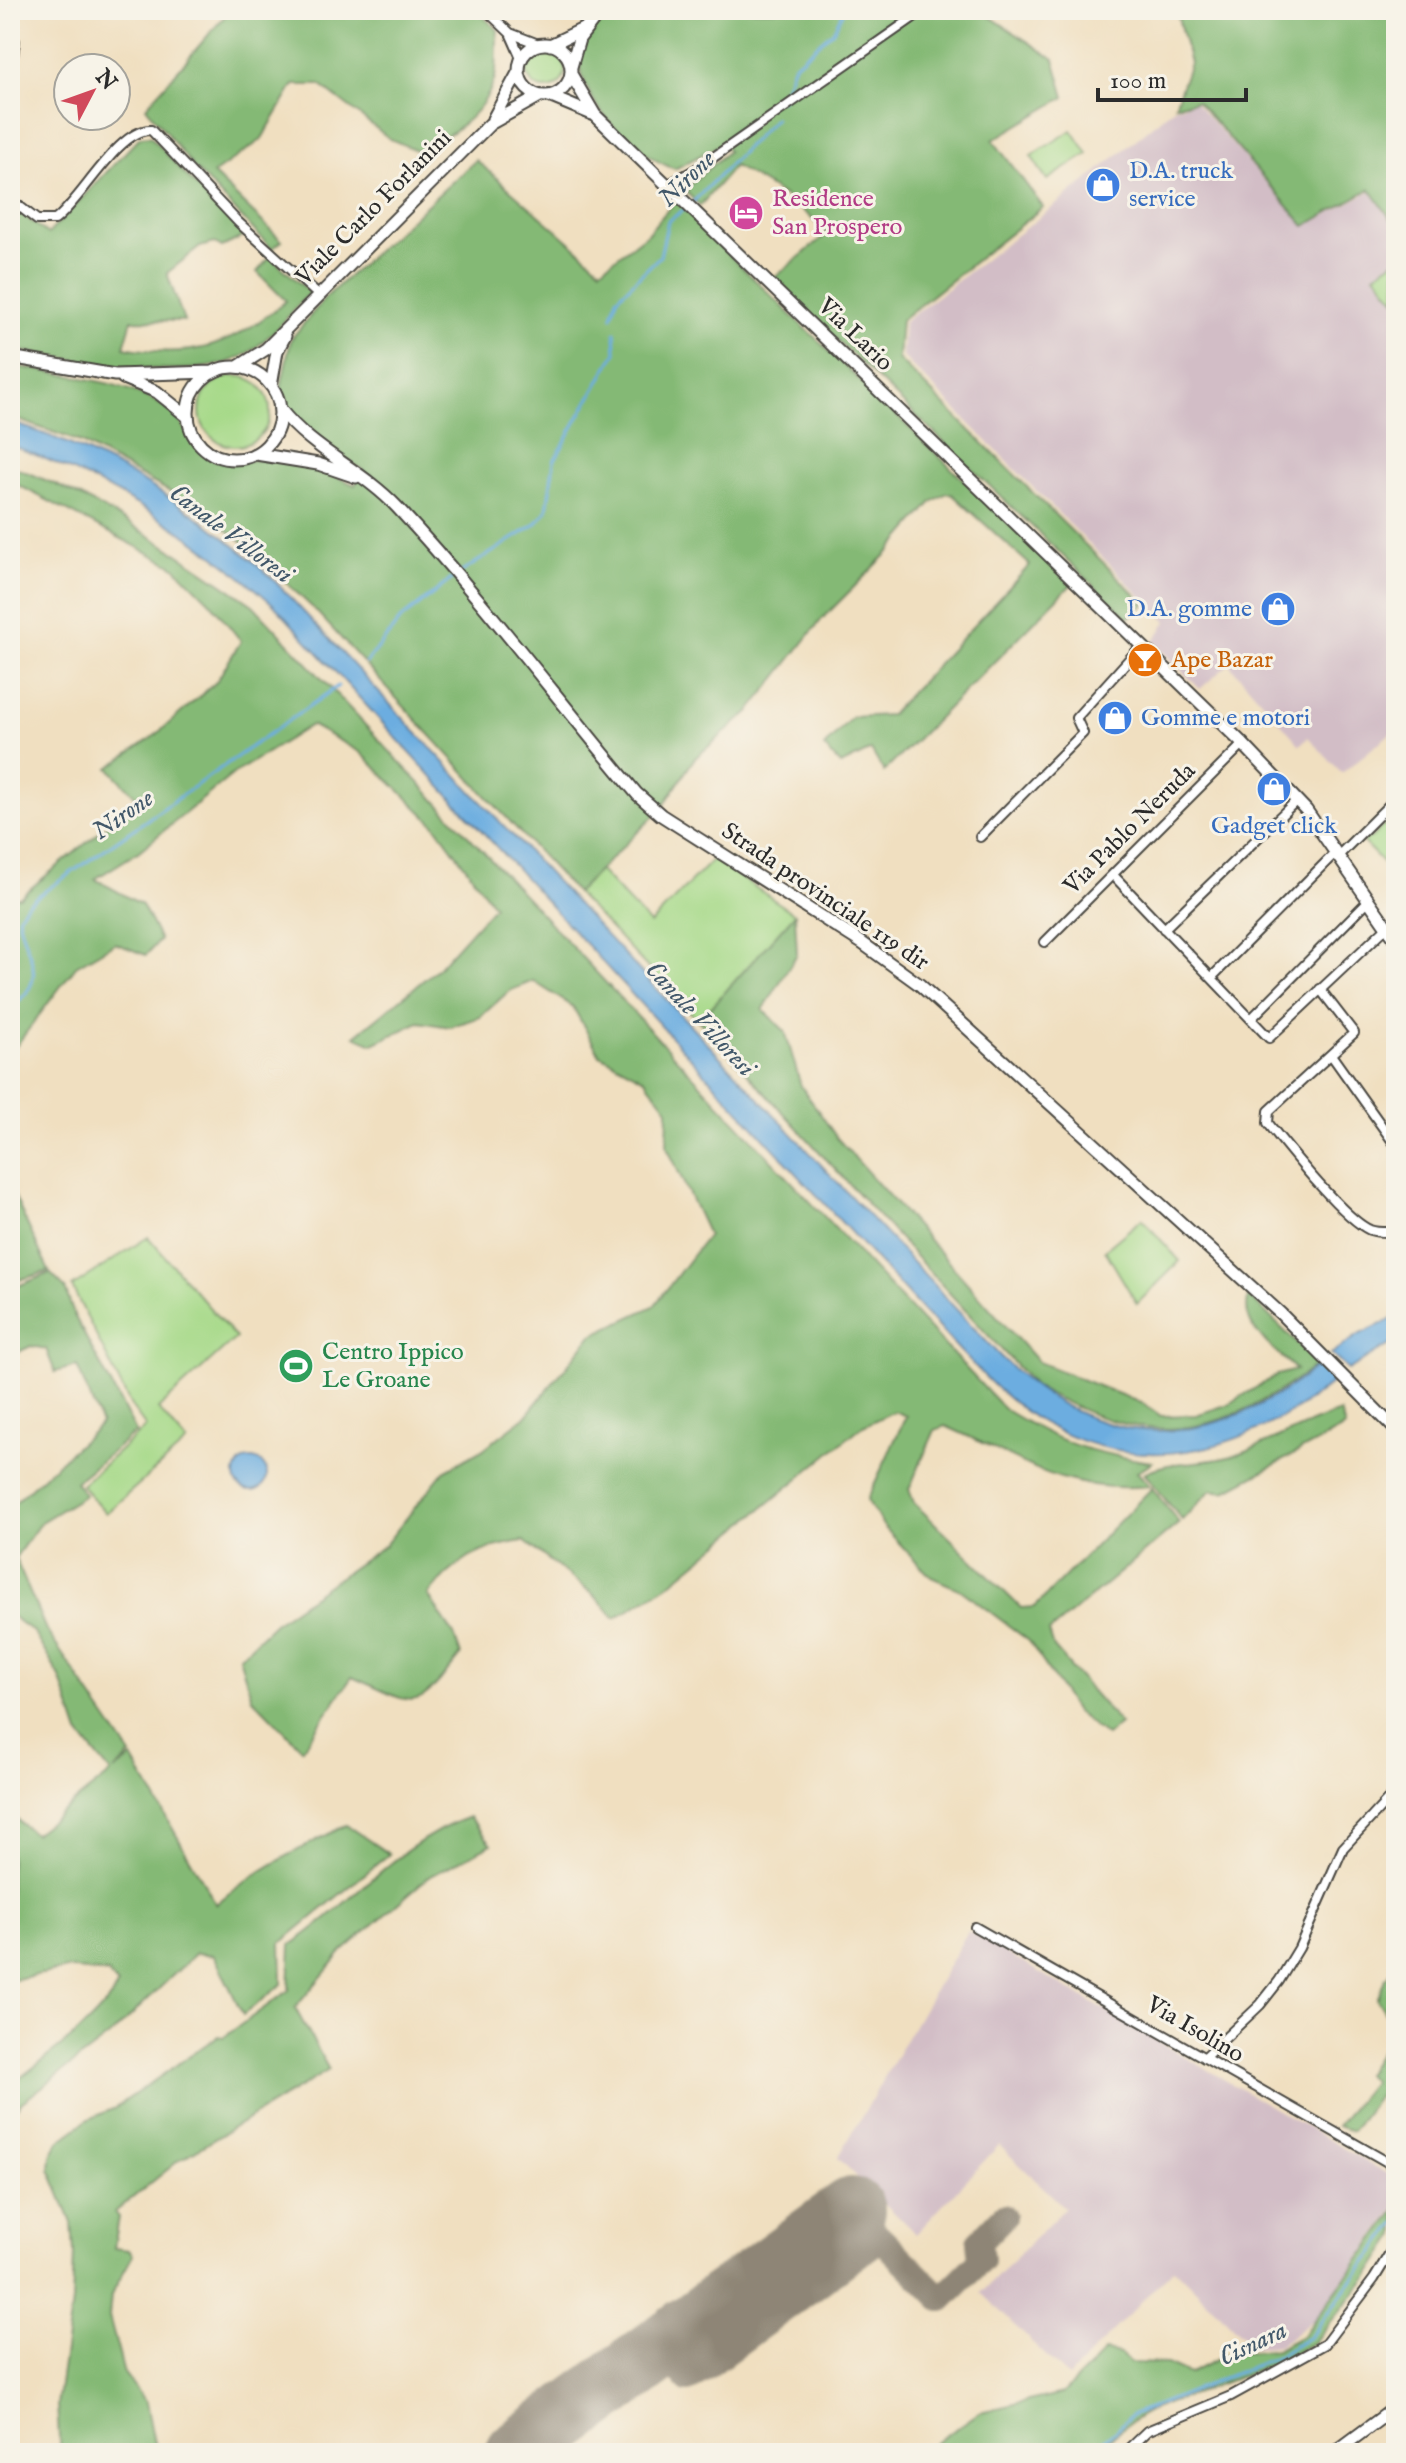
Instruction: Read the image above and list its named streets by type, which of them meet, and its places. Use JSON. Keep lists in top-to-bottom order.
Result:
{
  "streets": {
    "street": [
      "Viale Carlo Forlanini",
      "Via Lario",
      "Via Pablo Neruda",
      "Strada provinciale 119 dir",
      "Via Isolino"
    ]
  },
  "crossings": [
    ["Viale Carlo Forlanini", "Via Lario"],
    ["Viale Carlo Forlanini", "Strada provinciale 119 dir"],
    ["Via Lario", "Via Pablo Neruda"]
  ],
  "water": ["Nirone", "Canale Villoresi", "Cisnara"],
  "places": {
    "shop": [
      "D.A. truck service",
      "D.A. gomme",
      "Gomme e motori",
      "Gadget click"
    ],
    "hotel": ["Residence San Prospero"],
    "bar": ["Ape Bazar"],
    "sports": ["Centro Ippico Le Groane"]
  },
  "scale_bar": "100 m",
  "north": "top right"
}
